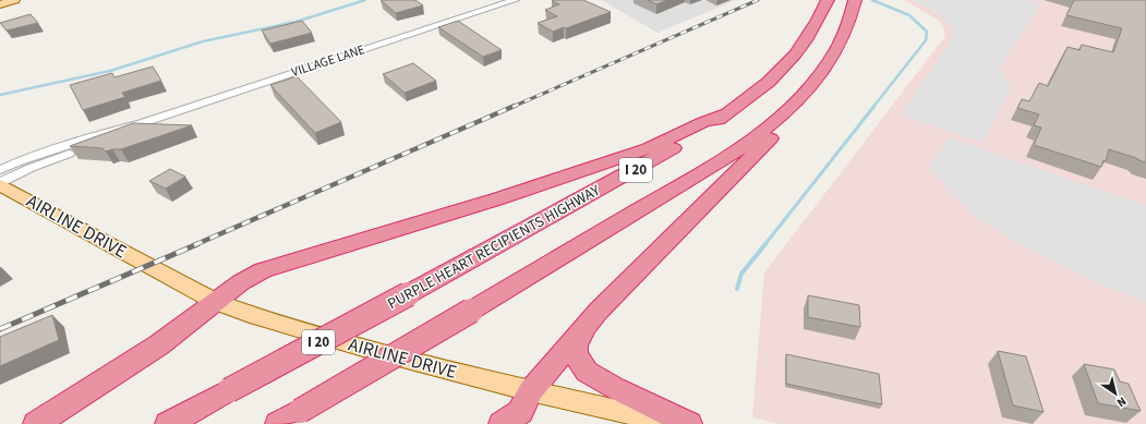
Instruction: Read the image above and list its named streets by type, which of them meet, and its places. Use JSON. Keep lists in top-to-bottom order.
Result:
{
  "streets": {
    "highway": ["I 20", "PURPLE HEART RECIPIENTS HIGHWAY"],
    "main road": ["AIRLINE DRIVE"],
    "street": ["VILLAGE LANE"]
  },
  "crossings": [
    ["VILLAGE LANE", "AIRLINE DRIVE"]
  ],
  "north": "bottom right"
}
